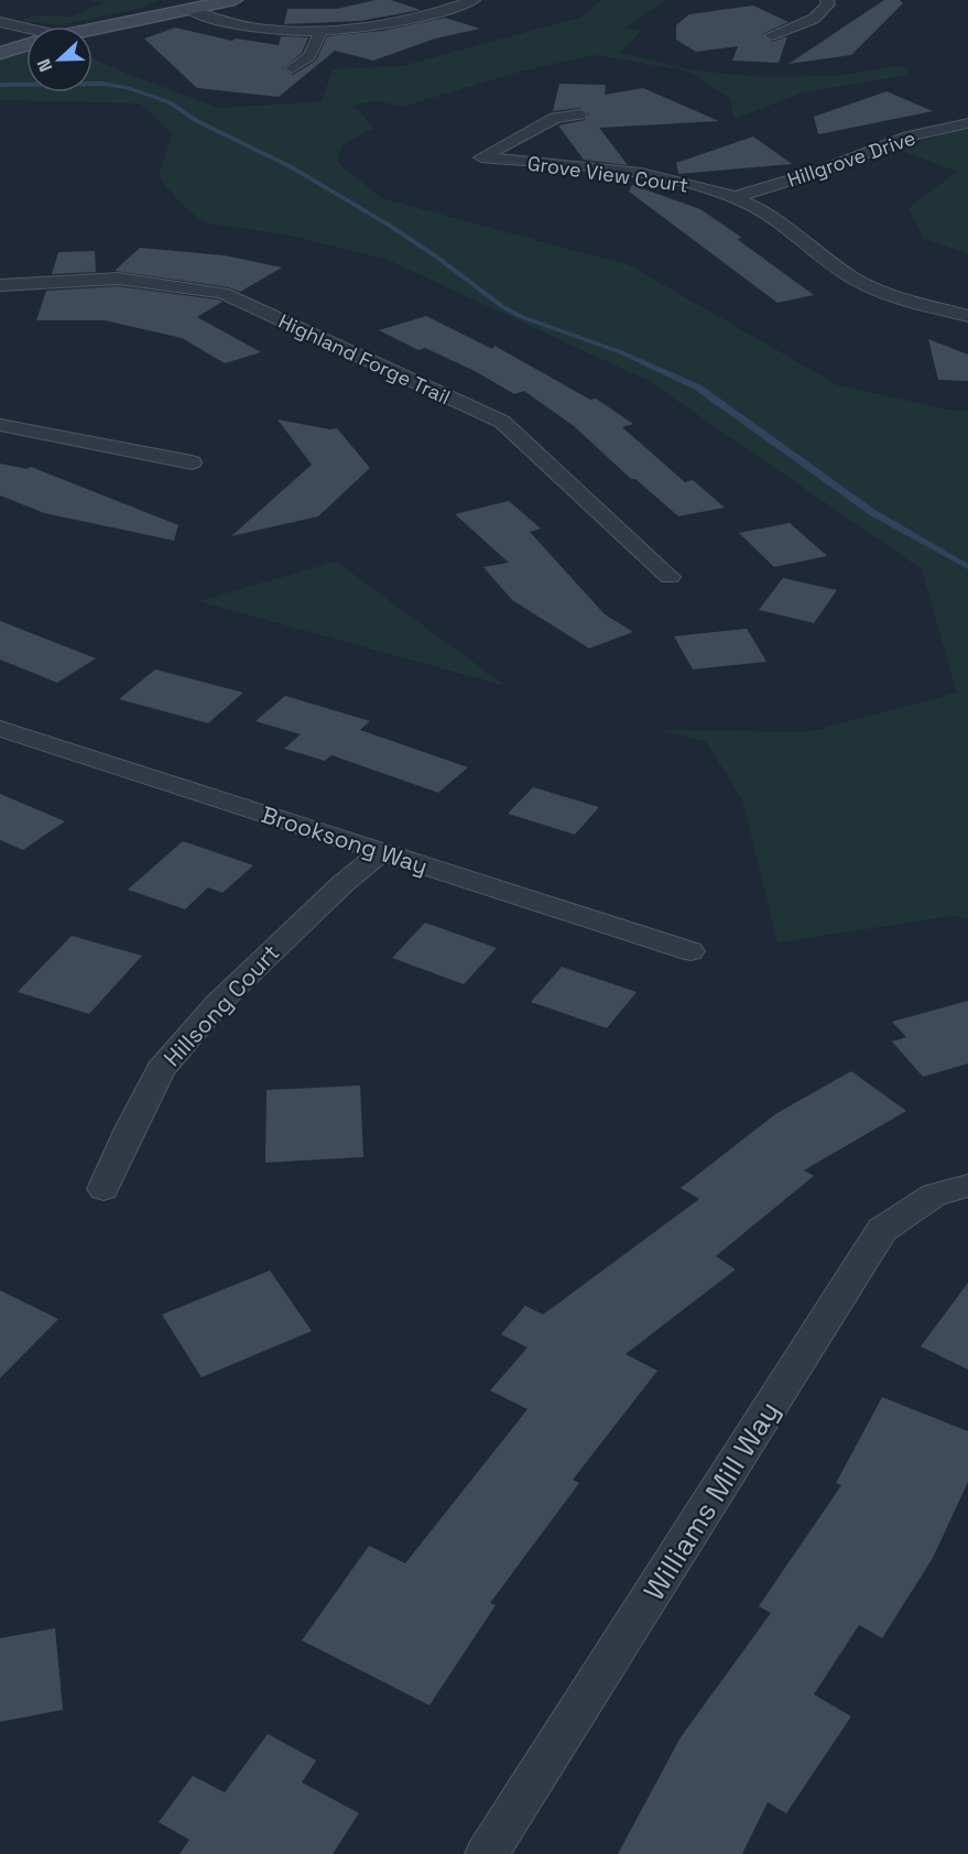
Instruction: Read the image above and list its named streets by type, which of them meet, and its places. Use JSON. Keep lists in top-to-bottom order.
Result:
{
  "streets": {
    "street": [
      "Hillgrove Drive",
      "Grove View Court",
      "Highland Forge Trail",
      "Brooksong Way",
      "Hillsong Court",
      "Williams Mill Way"
    ]
  },
  "crossings": [
    ["Hillgrove Drive", "Grove View Court"],
    ["Brooksong Way", "Hillsong Court"]
  ],
  "north": "left"
}
